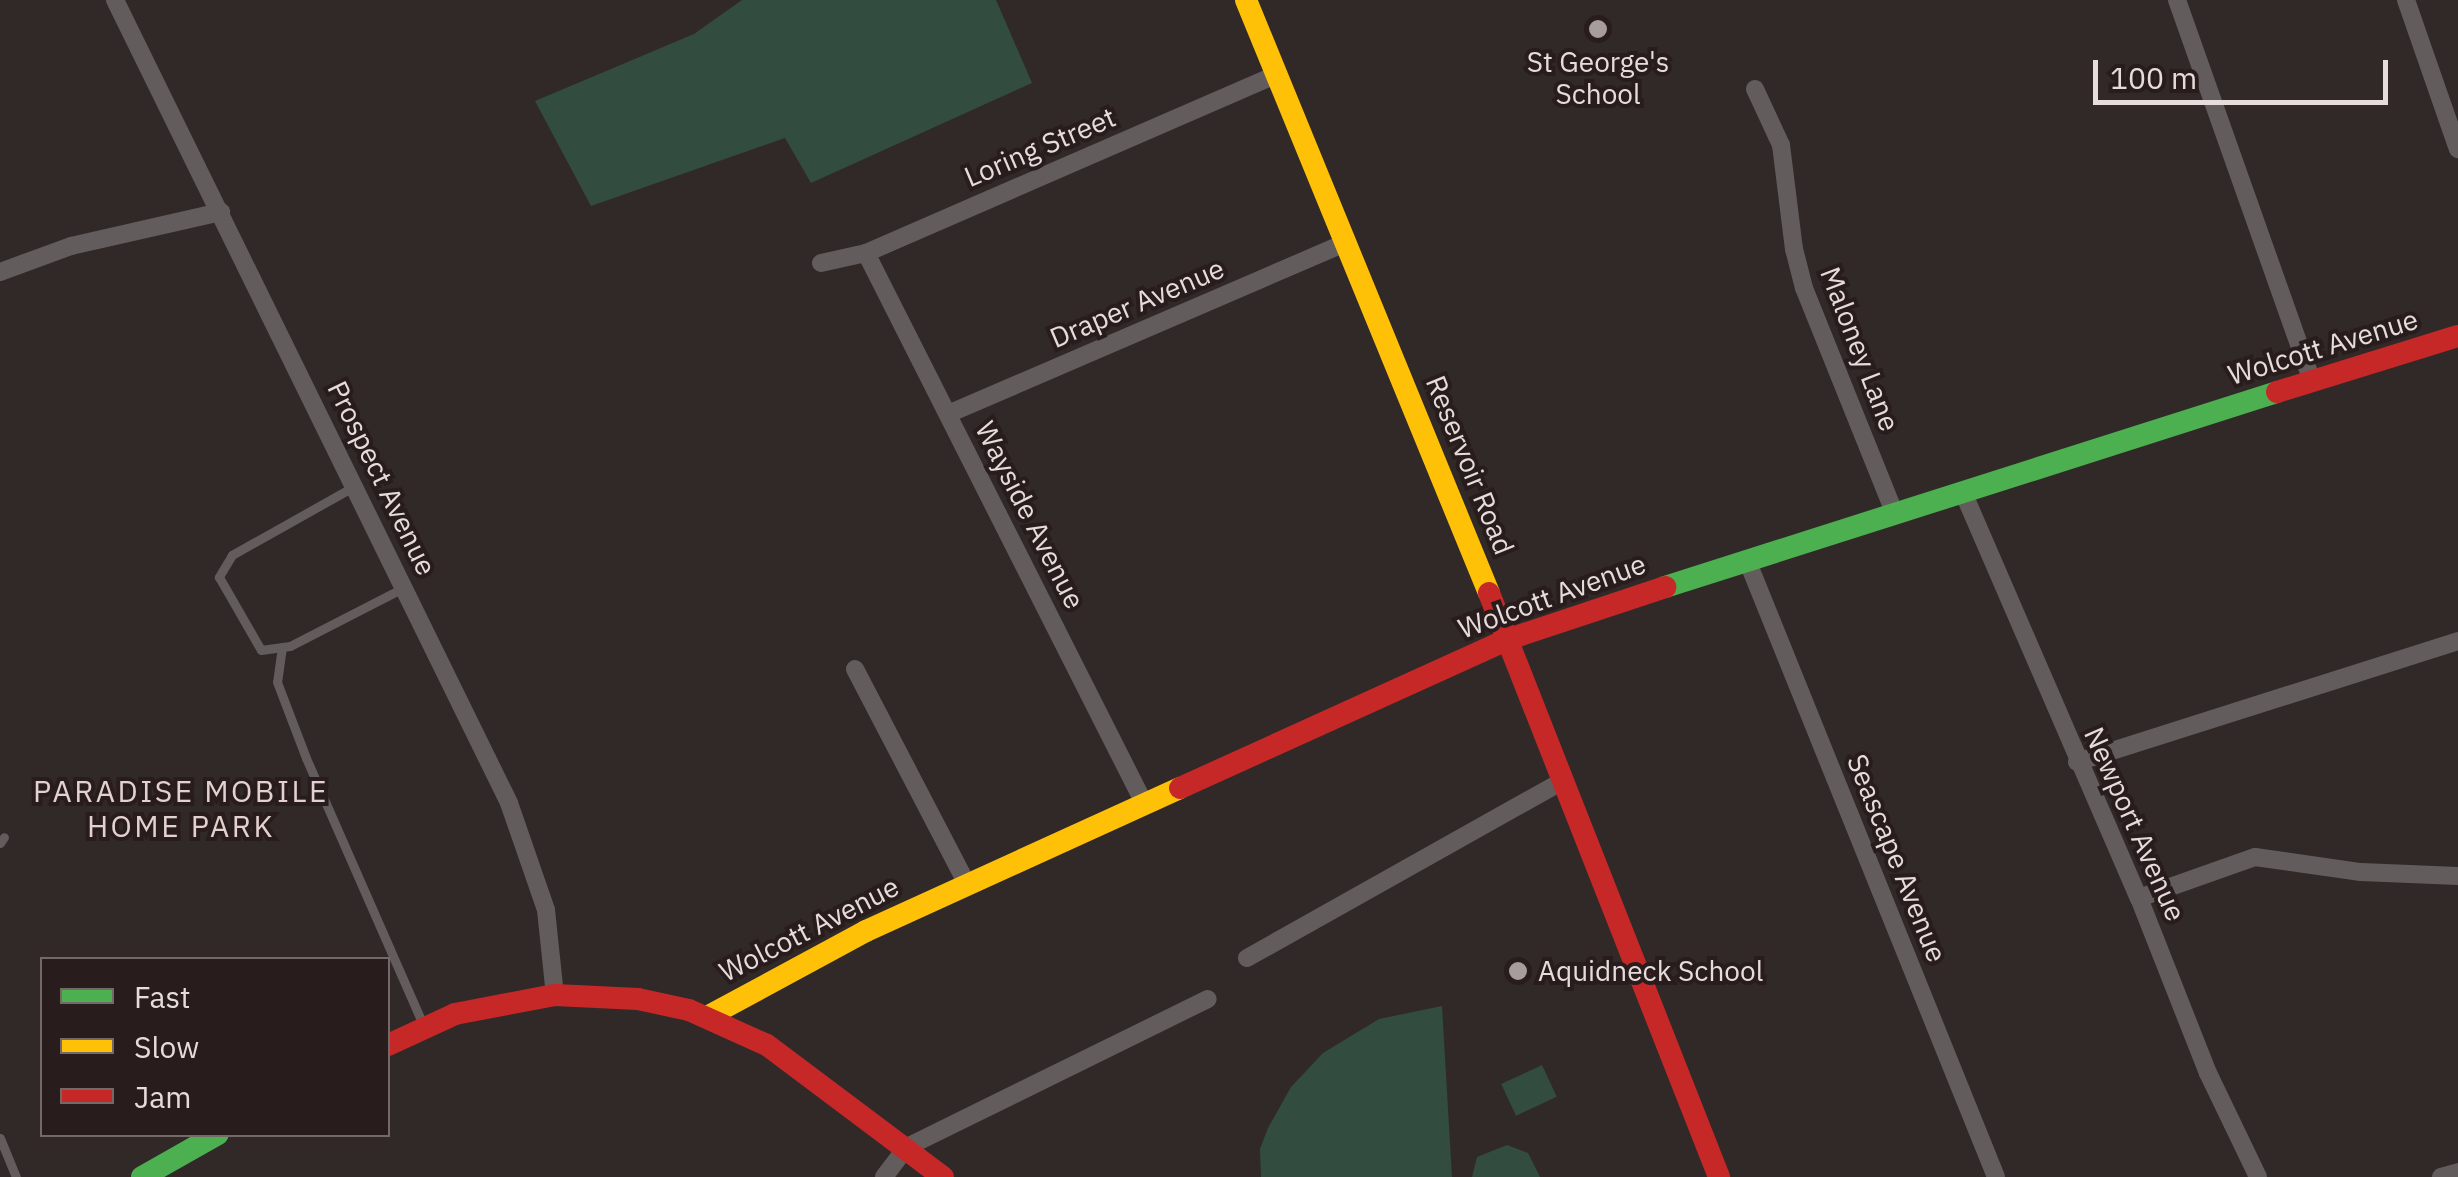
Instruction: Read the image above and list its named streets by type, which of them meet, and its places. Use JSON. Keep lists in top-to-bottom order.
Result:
{
  "streets": {
    "street": [
      "Loring Street",
      "Draper Avenue",
      "Wolcott Avenue",
      "Maloney Lane",
      "Reservoir Road",
      "Prospect Avenue",
      "Wayside Avenue",
      "Newport Avenue",
      "Seascape Avenue"
    ]
  },
  "crossings": [
    ["Loring Street", "Reservoir Road"],
    ["Loring Street", "Wayside Avenue"],
    ["Draper Avenue", "Reservoir Road"],
    ["Draper Avenue", "Wayside Avenue"],
    ["Wolcott Avenue", "Maloney Lane"],
    ["Wolcott Avenue", "Reservoir Road"],
    ["Wolcott Avenue", "Wayside Avenue"],
    ["Wolcott Avenue", "Newport Avenue"],
    ["Wolcott Avenue", "Seascape Avenue"]
  ],
  "districts": ["PARADISE MOBILE HOME PARK"],
  "places": ["St George's School", "Aquidneck School"],
  "legend": ["Fast", "Slow", "Jam"],
  "scale_bar": "100 m"
}
